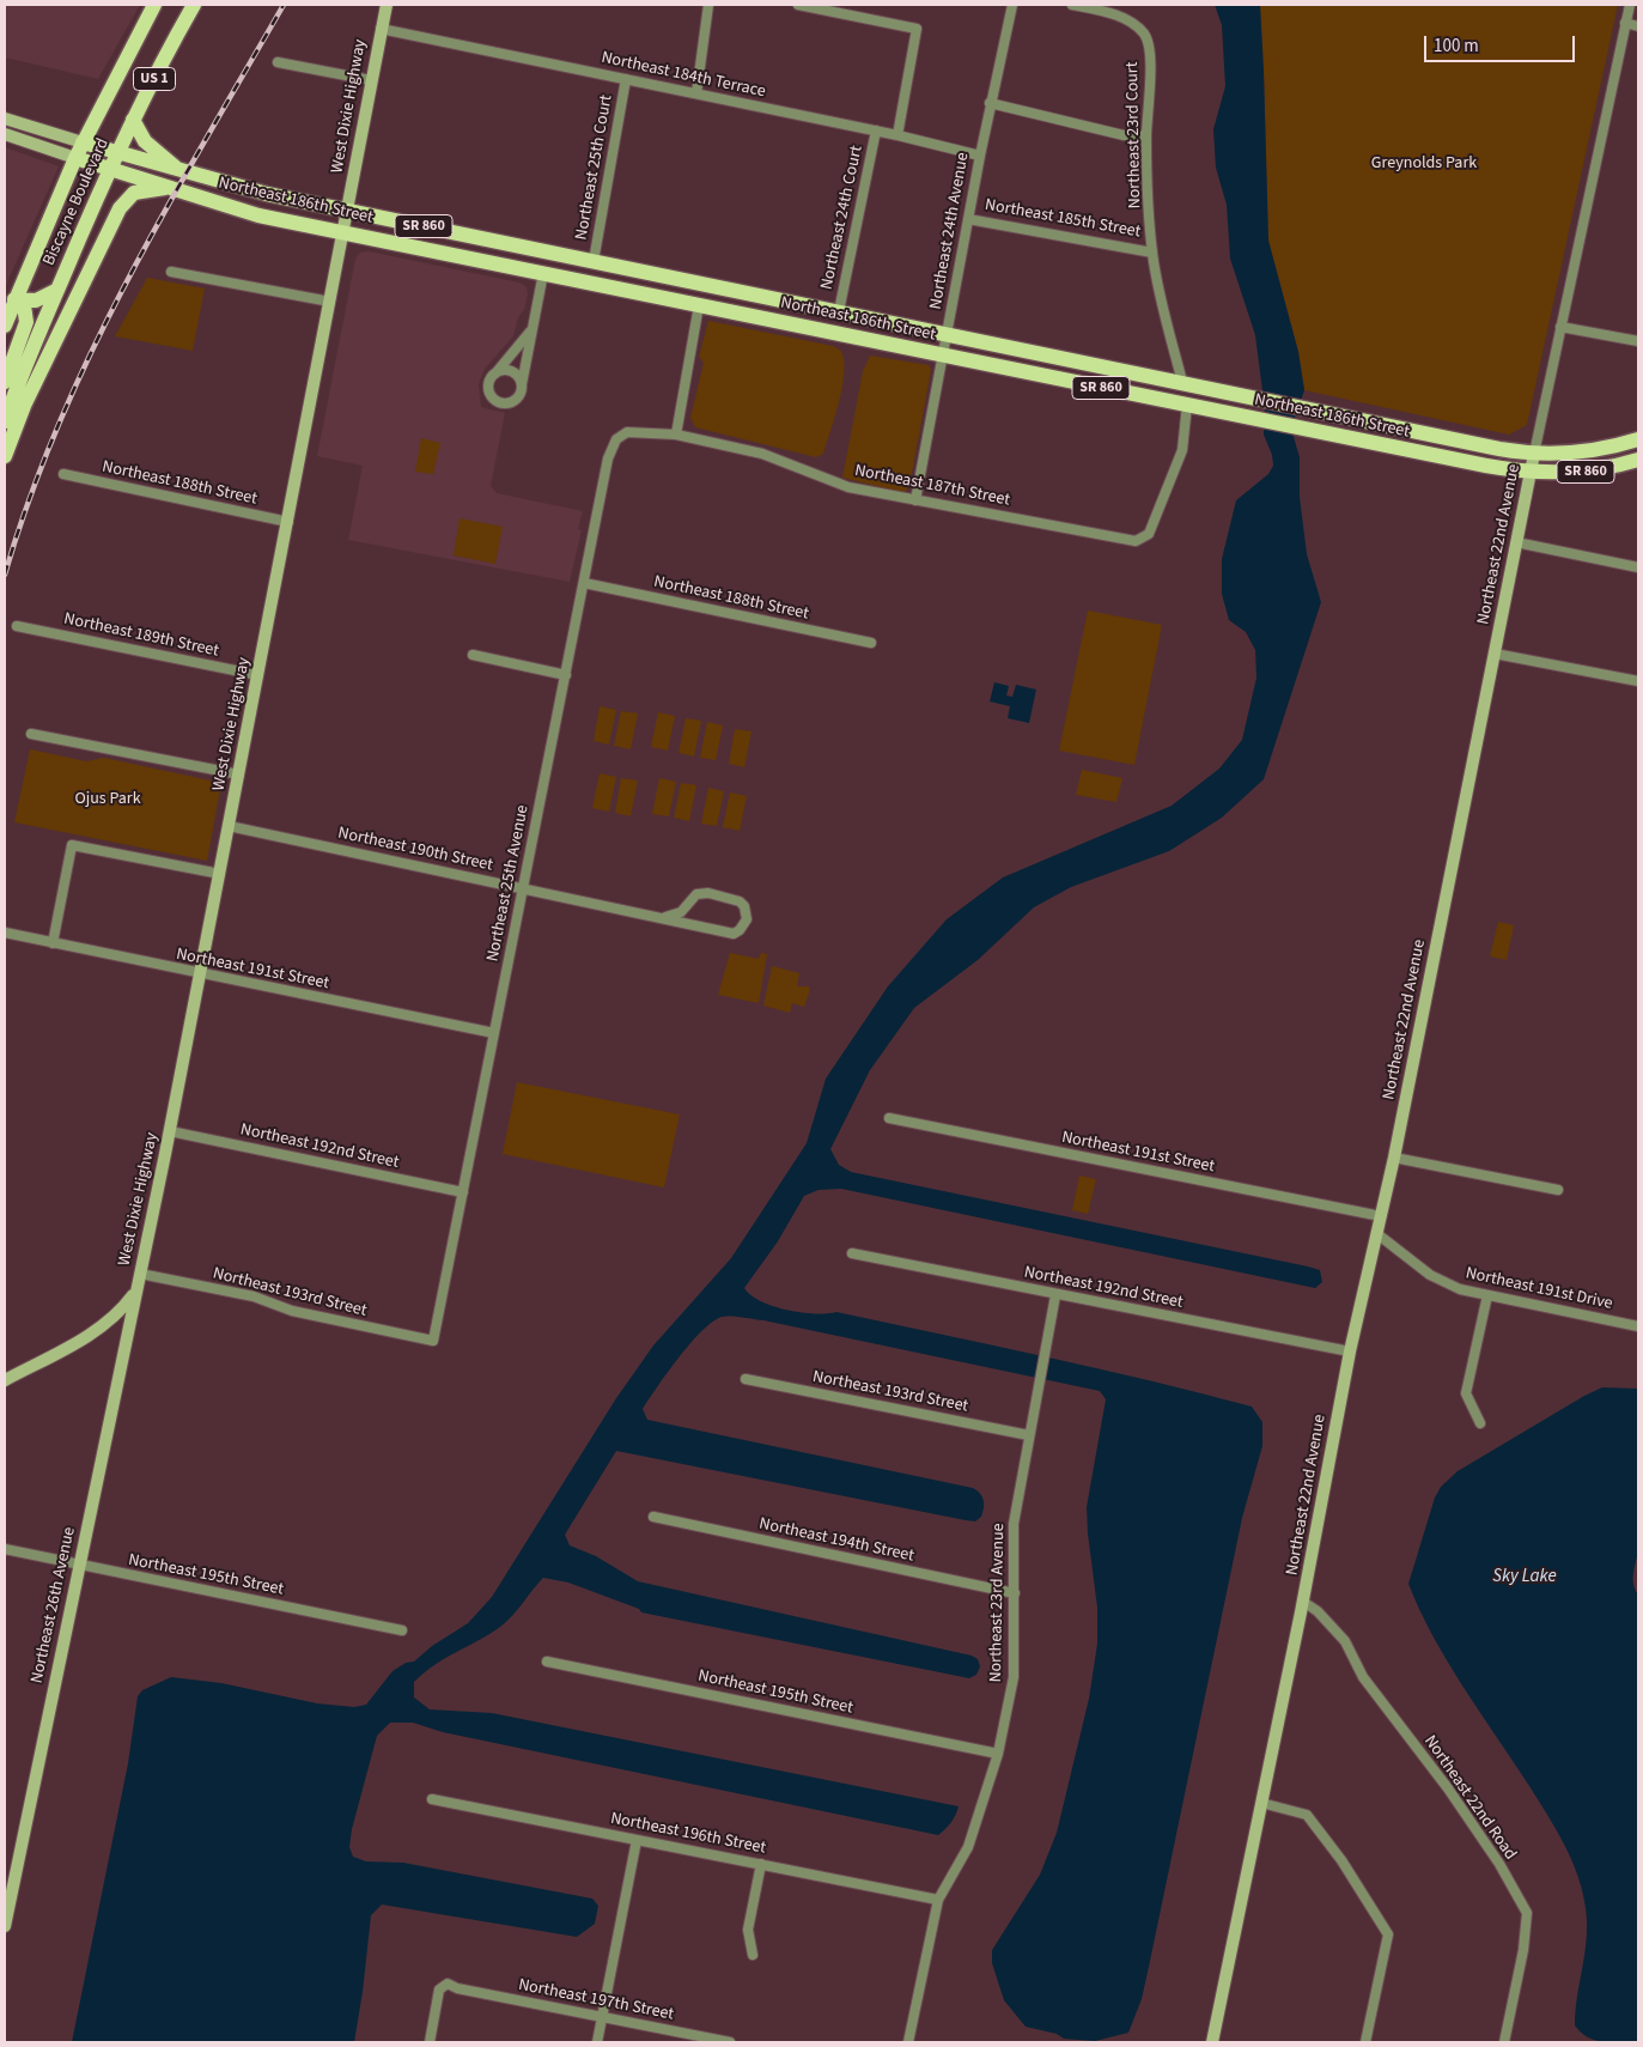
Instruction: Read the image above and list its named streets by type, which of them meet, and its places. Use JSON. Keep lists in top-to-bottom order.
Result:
{
  "streets": {
    "main road": [
      "US 1",
      "Northeast 186th Street",
      "Biscayne Boulevard",
      "SR 860"
    ],
    "street": [
      "Northeast 184th Terrace",
      "West Dixie Highway",
      "Northeast 23rd Court",
      "Northeast 25th Court",
      "Northeast 24th Court",
      "Northeast 185th Street",
      "Northeast 24th Avenue",
      "Northeast 188th Street",
      "Northeast 187th Street",
      "Northeast 22nd Avenue",
      "Northeast 189th Street",
      "Northeast 190th Street",
      "Northeast 25th Avenue",
      "Northeast 191st Street",
      "Northeast 192nd Street",
      "Northeast 191st Drive",
      "Northeast 193rd Street",
      "Northeast 194th Street",
      "Northeast 195th Street",
      "Northeast 23rd Avenue",
      "Northeast 26th Avenue",
      "Northeast 22nd Road",
      "Northeast 196th Street",
      "Northeast 197th Street"
    ]
  },
  "crossings": [
    ["Northeast 184th Terrace", "West Dixie Highway"],
    ["Northeast 184th Terrace", "Northeast 25th Court"],
    ["Northeast 184th Terrace", "Northeast 24th Court"],
    ["Northeast 184th Terrace", "Northeast 24th Avenue"],
    ["West Dixie Highway", "Northeast 186th Street"],
    ["West Dixie Highway", "Northeast 188th Street"],
    ["West Dixie Highway", "Northeast 189th Street"],
    ["West Dixie Highway", "Northeast 190th Street"],
    ["West Dixie Highway", "Northeast 191st Street"],
    ["West Dixie Highway", "Northeast 192nd Street"],
    ["West Dixie Highway", "Northeast 193rd Street"],
    ["West Dixie Highway", "Northeast 26th Avenue"],
    ["Northeast 23rd Court", "Northeast 186th Street"],
    ["Northeast 23rd Court", "Northeast 185th Street"],
    ["Northeast 25th Court", "Northeast 186th Street"],
    ["Northeast 186th Street", "Biscayne Boulevard"],
    ["Northeast 186th Street", "Northeast 24th Court"],
    ["Northeast 186th Street", "Northeast 24th Avenue"],
    ["Northeast 186th Street", "Northeast 187th Street"],
    ["Northeast 186th Street", "Northeast 22nd Avenue"],
    ["Northeast 185th Street", "Northeast 24th Avenue"],
    ["Northeast 24th Avenue", "Northeast 187th Street"],
    ["Northeast 188th Street", "Northeast 25th Avenue"],
    ["Northeast 187th Street", "Northeast 25th Avenue"],
    ["Northeast 22nd Avenue", "Northeast 191st Street"],
    ["Northeast 22nd Avenue", "Northeast 192nd Street"],
    ["Northeast 22nd Avenue", "Northeast 191st Drive"],
    ["Northeast 22nd Avenue", "Northeast 22nd Road"],
    ["Northeast 190th Street", "Northeast 25th Avenue"],
    ["Northeast 25th Avenue", "Northeast 191st Street"],
    ["Northeast 25th Avenue", "Northeast 192nd Street"],
    ["Northeast 25th Avenue", "Northeast 193rd Street"],
    ["Northeast 192nd Street", "Northeast 23rd Avenue"],
    ["Northeast 193rd Street", "Northeast 23rd Avenue"],
    ["Northeast 194th Street", "Northeast 23rd Avenue"],
    ["Northeast 195th Street", "Northeast 23rd Avenue"],
    ["Northeast 195th Street", "Northeast 26th Avenue"],
    ["Northeast 23rd Avenue", "Northeast 196th Street"]
  ],
  "water": ["Sky Lake"],
  "parks": ["Greynolds Park", "Ojus Park"],
  "scale_bar": "100 m"
}
